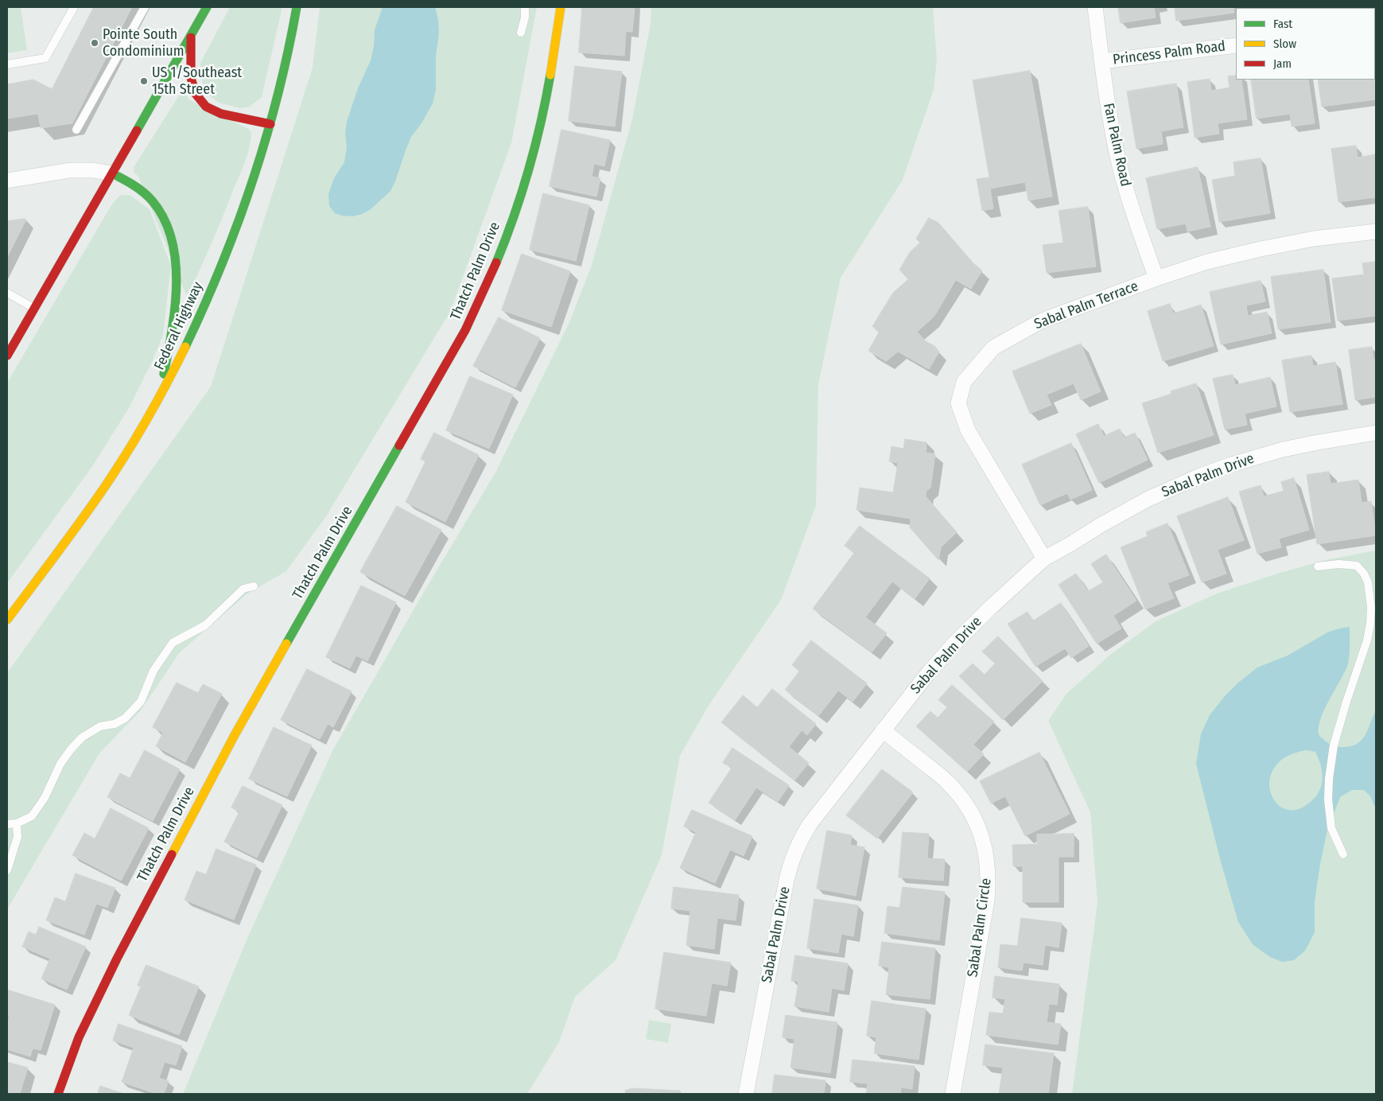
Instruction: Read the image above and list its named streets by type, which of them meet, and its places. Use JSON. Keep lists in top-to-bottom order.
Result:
{
  "streets": {
    "main road": ["Thatch Palm Drive", "Federal Highway"],
    "street": [
      "Princess Palm Road",
      "Fan Palm Road",
      "Sabal Palm Terrace",
      "Sabal Palm Drive",
      "Sabal Palm Circle"
    ]
  },
  "crossings": [
    ["Princess Palm Road", "Fan Palm Road"],
    ["Fan Palm Road", "Sabal Palm Terrace"],
    ["Sabal Palm Terrace", "Sabal Palm Drive"],
    ["Sabal Palm Drive", "Sabal Palm Circle"]
  ],
  "places": ["Pointe South Condominium", "US 1/Southeast 15th Street"],
  "legend": ["Fast", "Slow", "Jam"]
}
